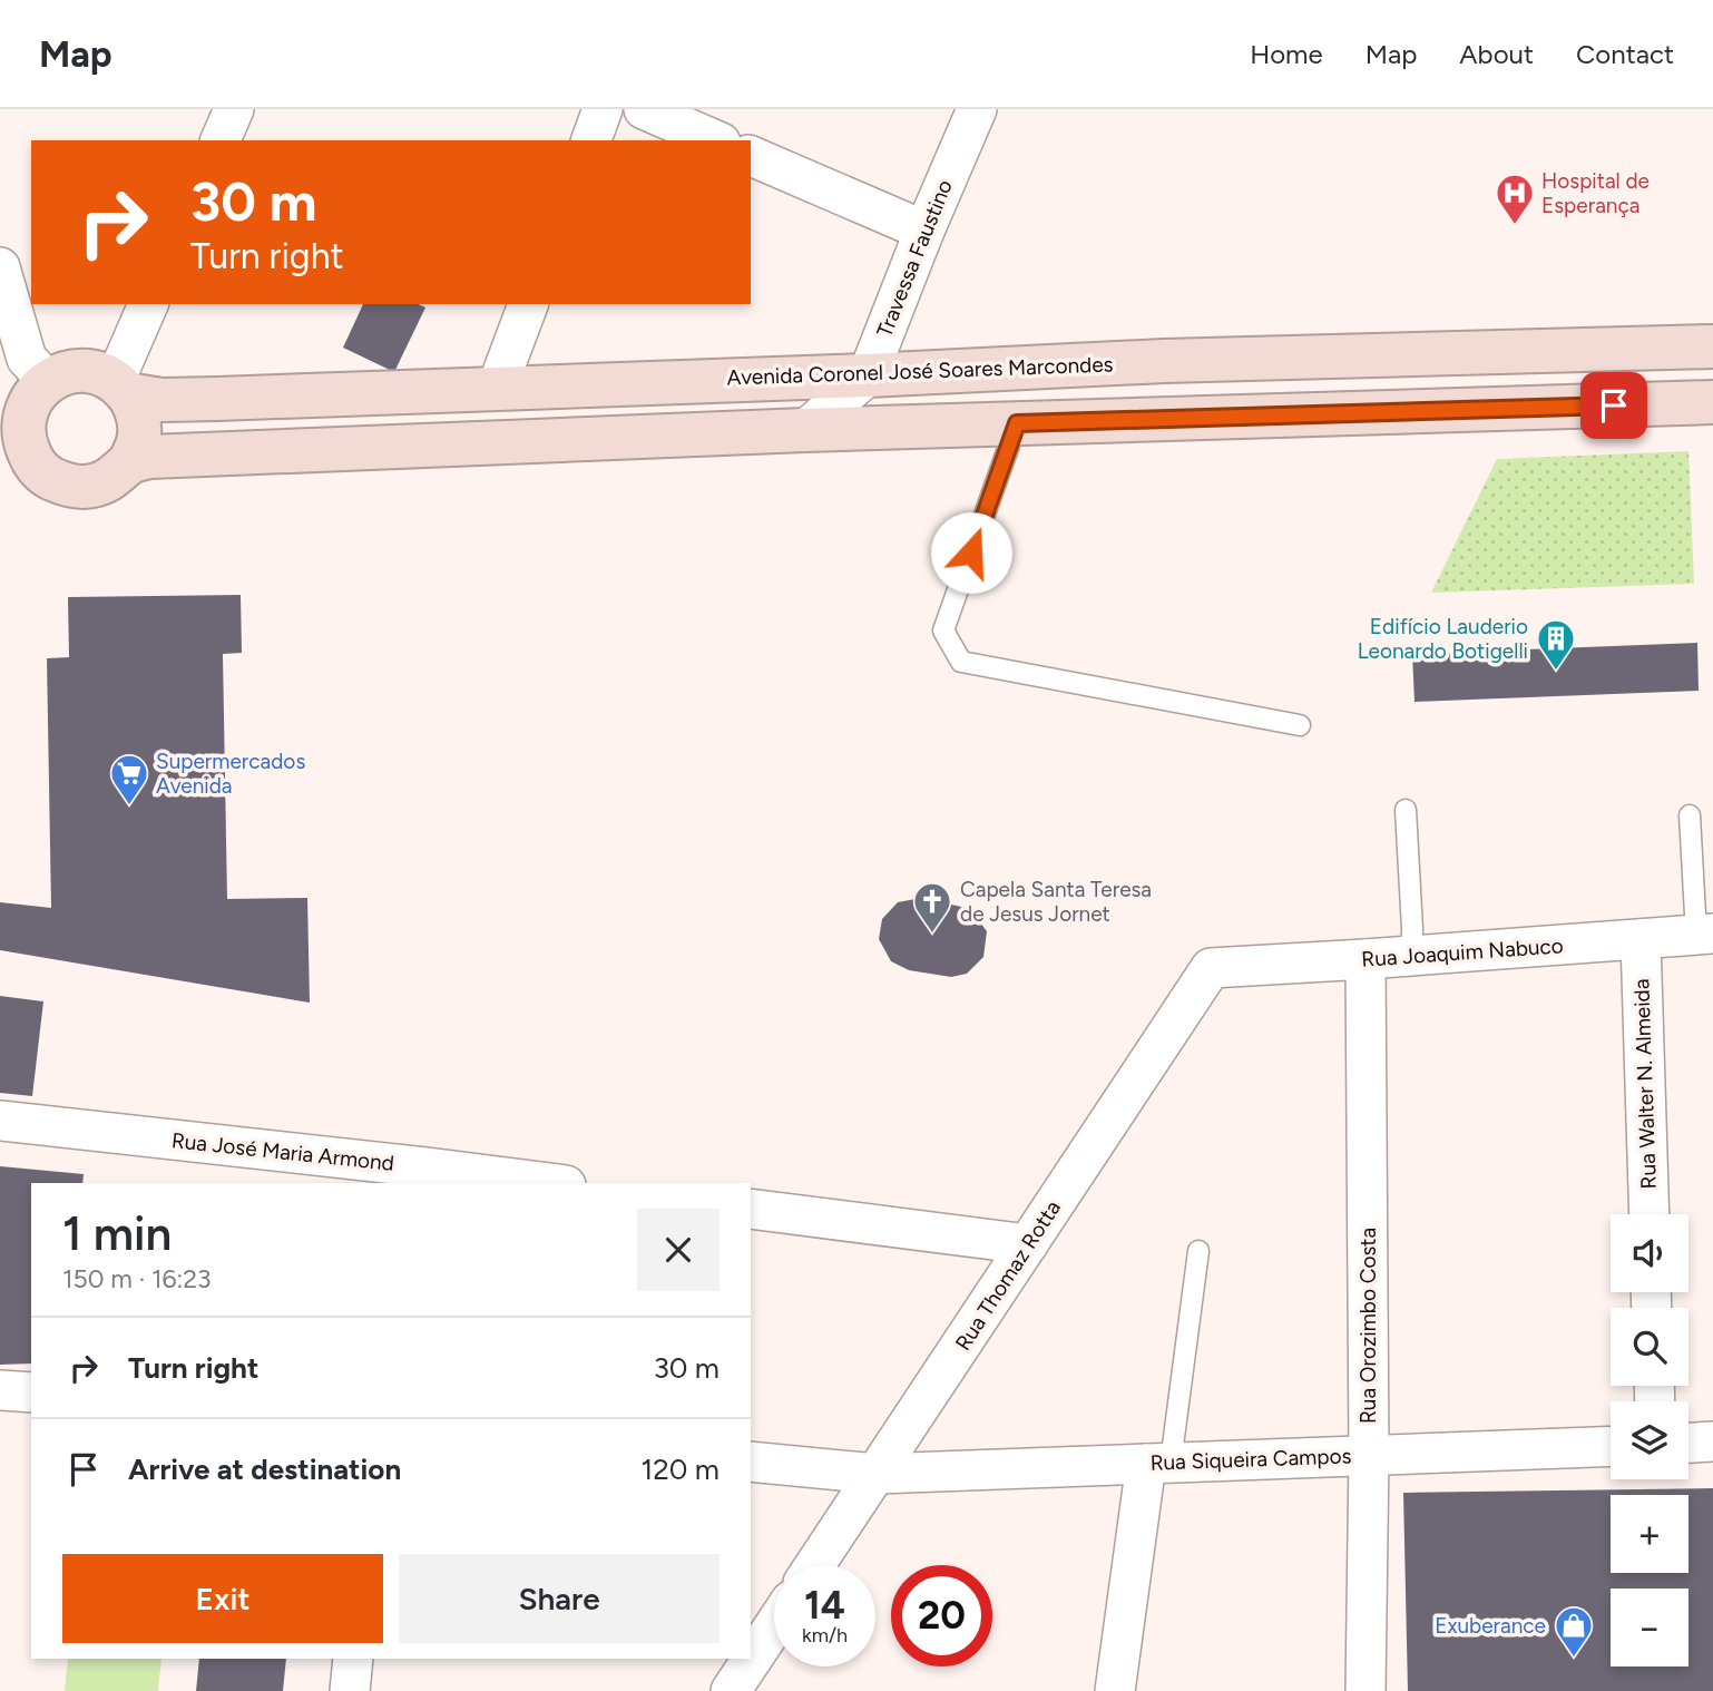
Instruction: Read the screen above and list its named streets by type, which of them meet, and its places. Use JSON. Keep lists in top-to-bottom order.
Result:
{
  "streets": {
    "main road": ["Avenida Coronel José Soares Marcondes"],
    "street": [
      "Travessa Faustino",
      "Rua Joaquim Nabuco",
      "Rua Walter N. Almeida",
      "Rua José Maria Armond",
      "Rua Thomaz Rotta",
      "Rua Orozimbo Costa",
      "Rua Siqueira Campos"
    ]
  },
  "crossings": [
    ["Travessa Faustino", "Avenida Coronel José Soares Marcondes"],
    ["Rua Joaquim Nabuco", "Rua Walter N. Almeida"],
    ["Rua Joaquim Nabuco", "Rua Thomaz Rotta"],
    ["Rua Joaquim Nabuco", "Rua Orozimbo Costa"],
    ["Rua Thomaz Rotta", "Rua Siqueira Campos"],
    ["Rua Orozimbo Costa", "Rua Siqueira Campos"]
  ],
  "places": {
    "hospital": ["Hospital de Esperança"],
    "building": ["Edifício Lauderio Leonardo Botigelli"],
    "supermarket": ["Supermercados Avenida"],
    "church": ["Capela Santa Teresa de Jesus Jornet"],
    "shop": ["Exuberance"]
  },
  "page": {
    "header": "Map",
    "nav": [
      "Home",
      "Map",
      "About",
      "Contact"
    ],
    "turn": ["30 m", "Turn right"],
    "heading": ["1 min", "150 m · 16:23"],
    "map_buttons": ["+", "−"],
    "list": [
      {
        "name": "Turn right",
        "value": "30 m"
      },
      {
        "name": "Arrive at destination",
        "value": "120 m"
      }
    ],
    "buttons": ["Exit", "Share"],
    "speed": "14 km/h",
    "limit": "20"
  }
}
